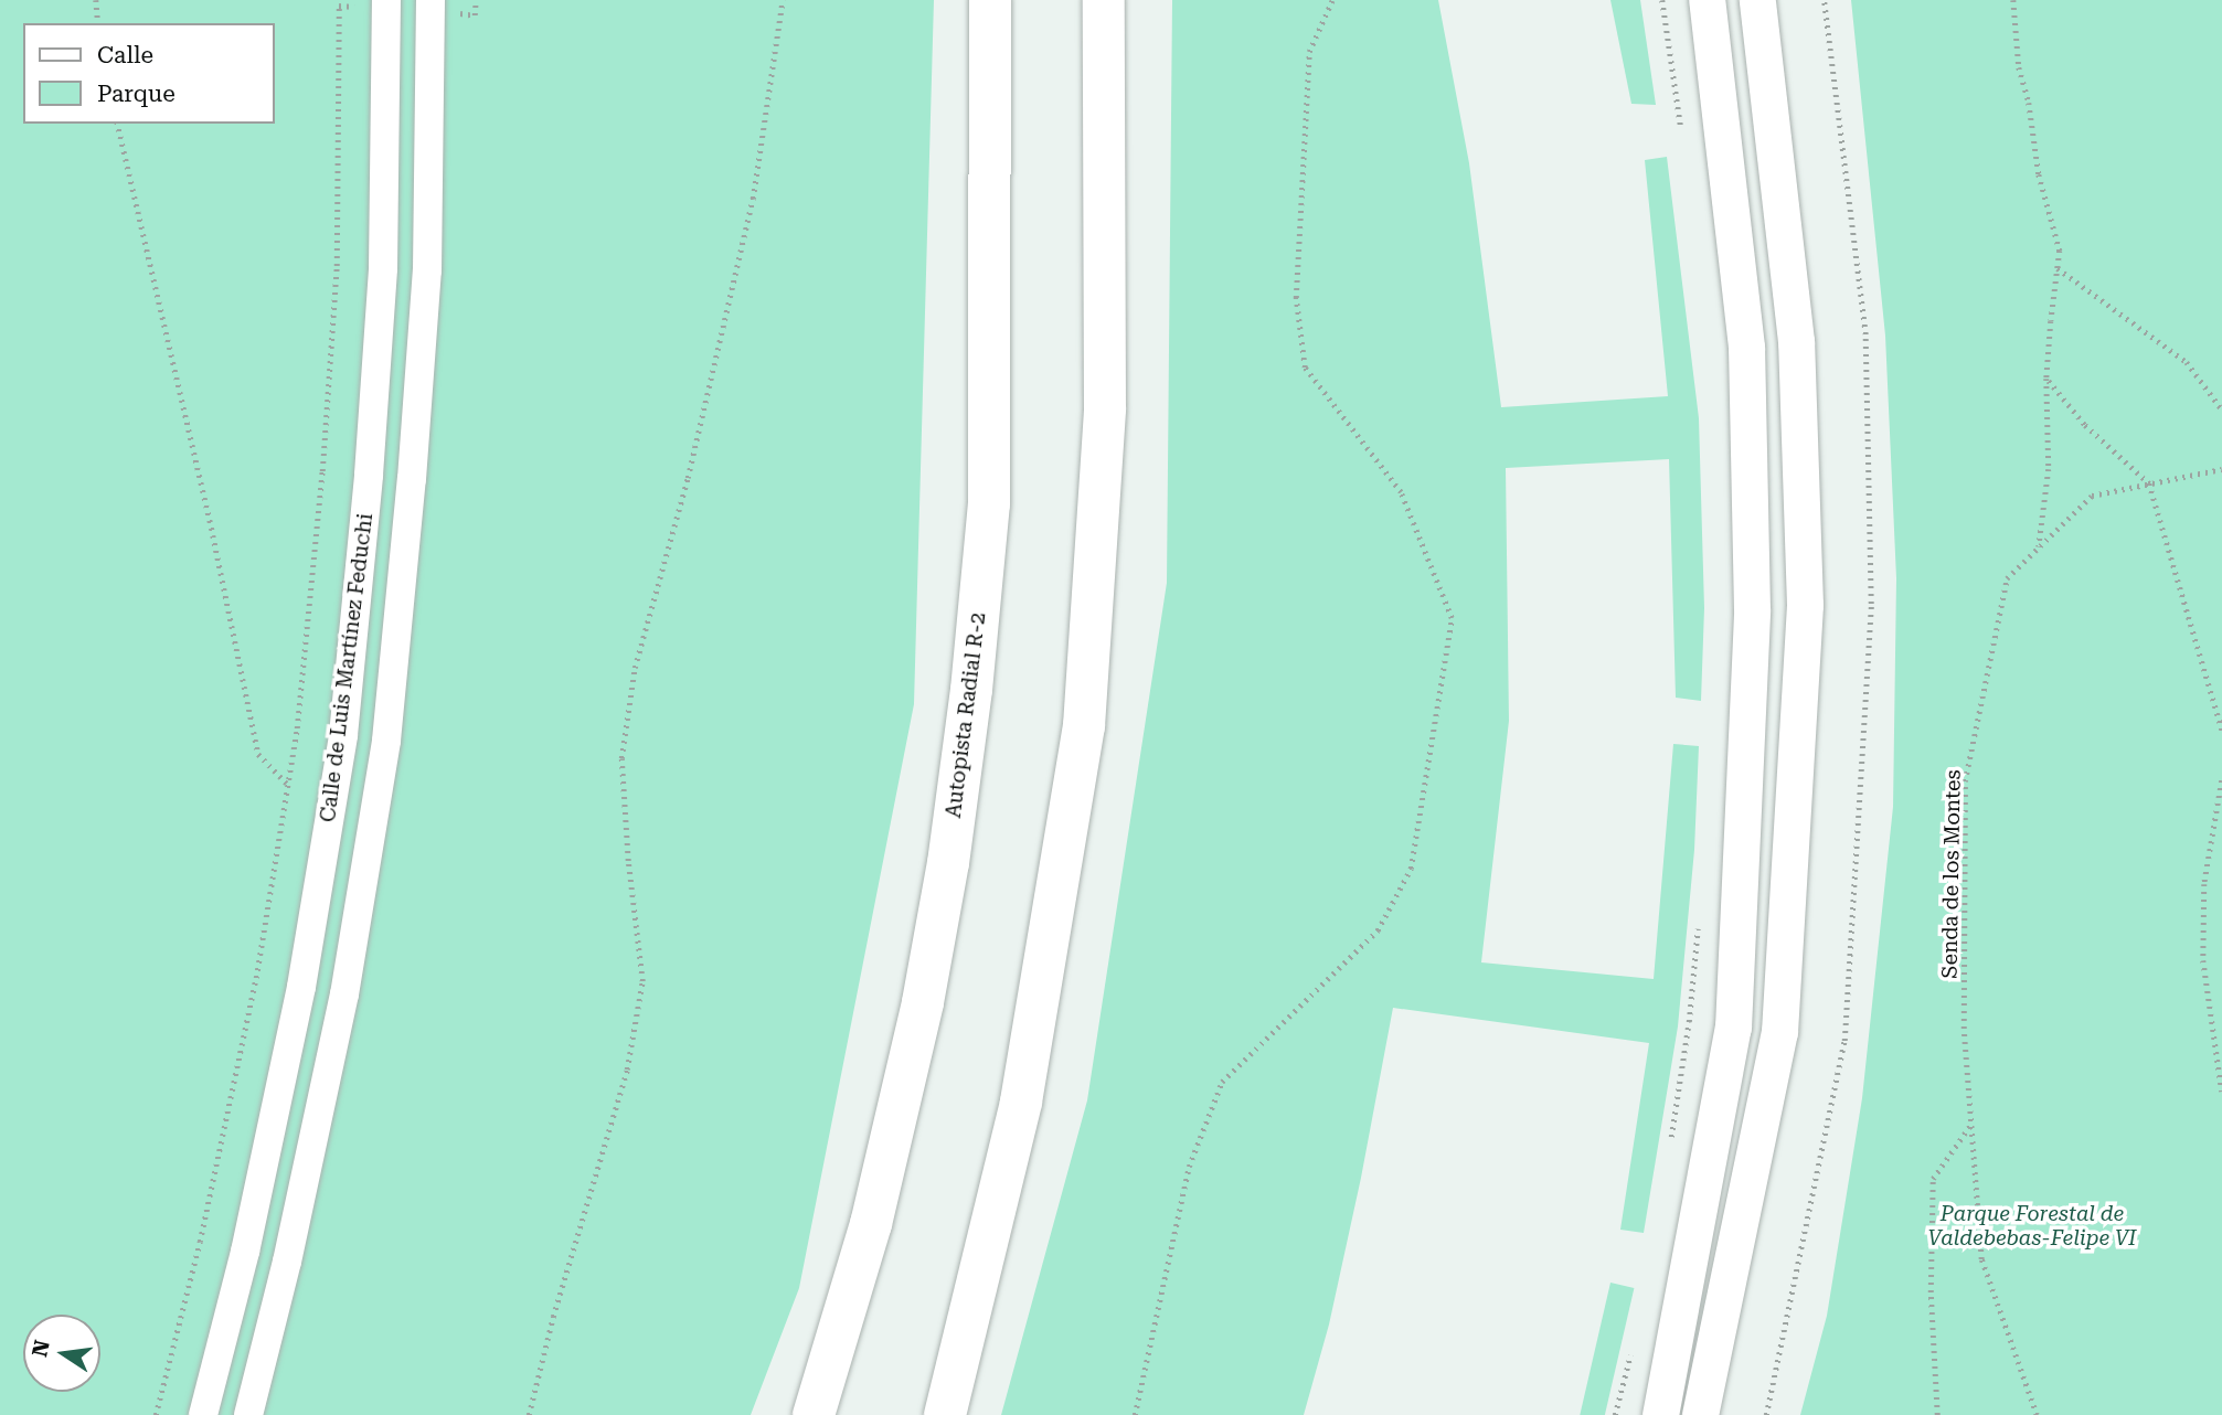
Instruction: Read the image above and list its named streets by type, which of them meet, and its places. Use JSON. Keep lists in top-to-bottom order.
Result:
{
  "streets": {
    "highway": ["Autopista Radial R-2"],
    "street": ["Calle de Luis Martínez Feduchi"],
    "path": ["Senda de los Montes"]
  },
  "parks": ["Parque Forestal de Valdebebas-Felipe VI"],
  "legend": ["Calle", "Parque"],
  "north": "left"
}
